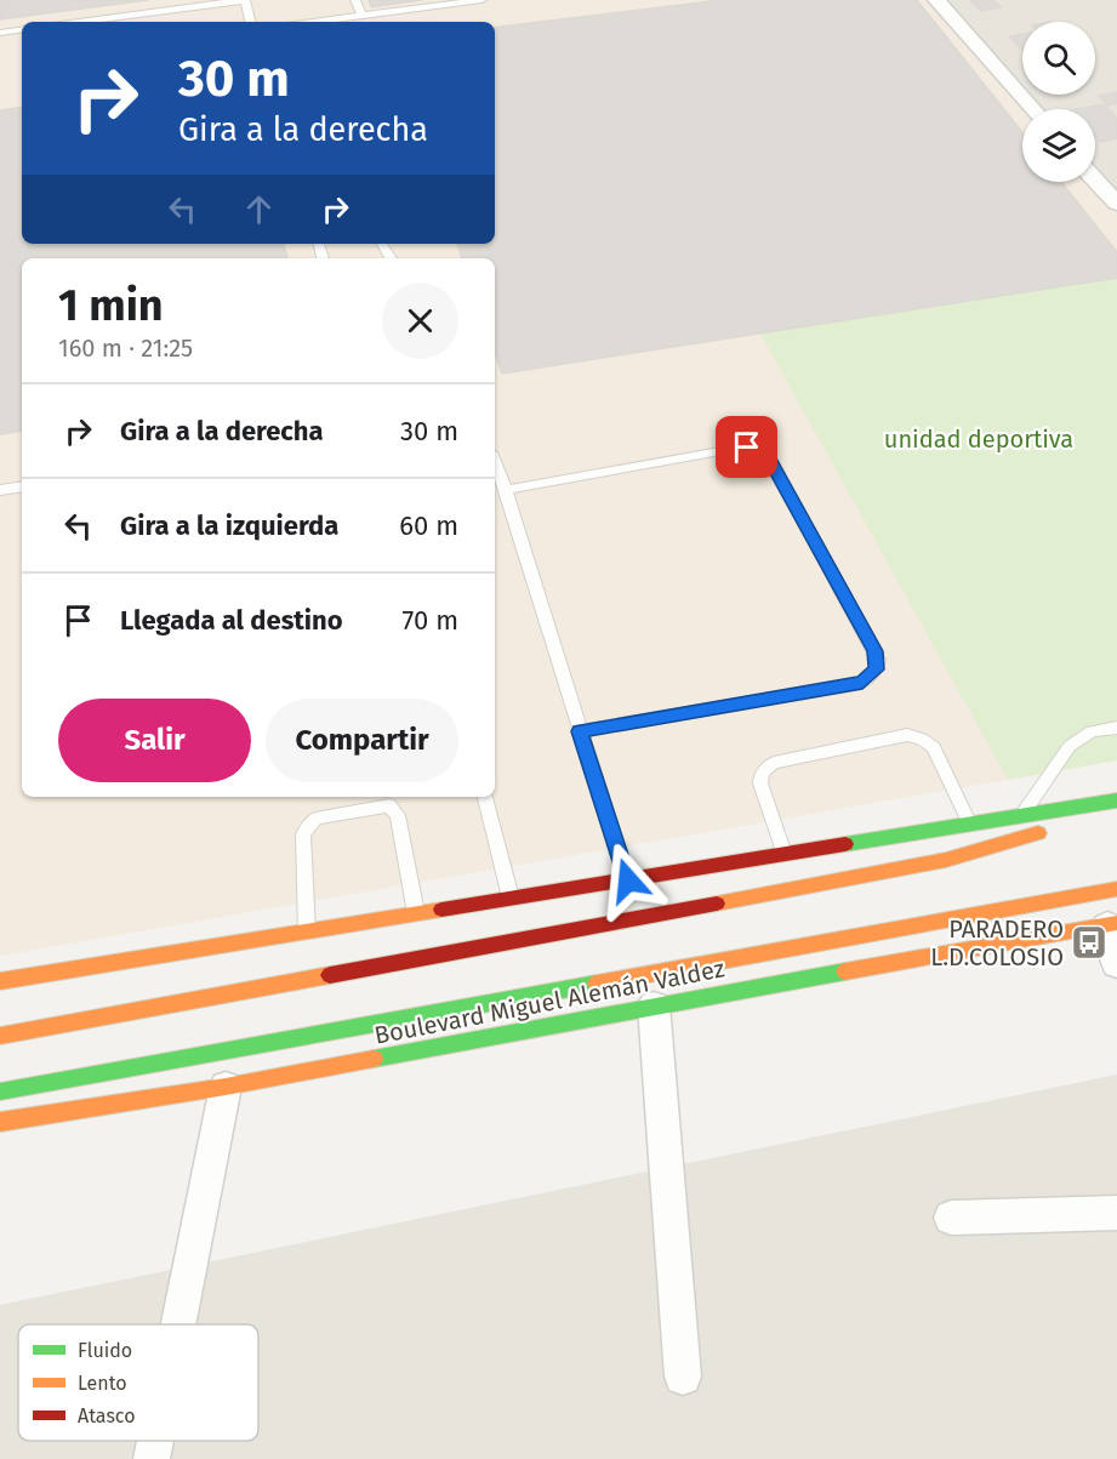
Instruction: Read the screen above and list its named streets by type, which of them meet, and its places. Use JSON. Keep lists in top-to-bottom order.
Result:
{
  "streets": {
    "main road": ["Boulevard Miguel Alemán Valdez"]
  },
  "parks": ["unidad deportiva"],
  "places": {
    "bus stop": ["PARADERO L.D.COLOSIO"]
  },
  "legend": ["Fluido", "Lento", "Atasco"],
  "page": {
    "turn": ["30 m", "Gira a la derecha"],
    "heading": ["1 min", "160 m · 21:25"],
    "list": [
      {
        "name": "Gira a la derecha",
        "value": "30 m"
      },
      {
        "name": "Gira a la izquierda",
        "value": "60 m"
      },
      {
        "name": "Llegada al destino",
        "value": "70 m"
      }
    ],
    "buttons": ["Salir", "Compartir"]
  }
}
